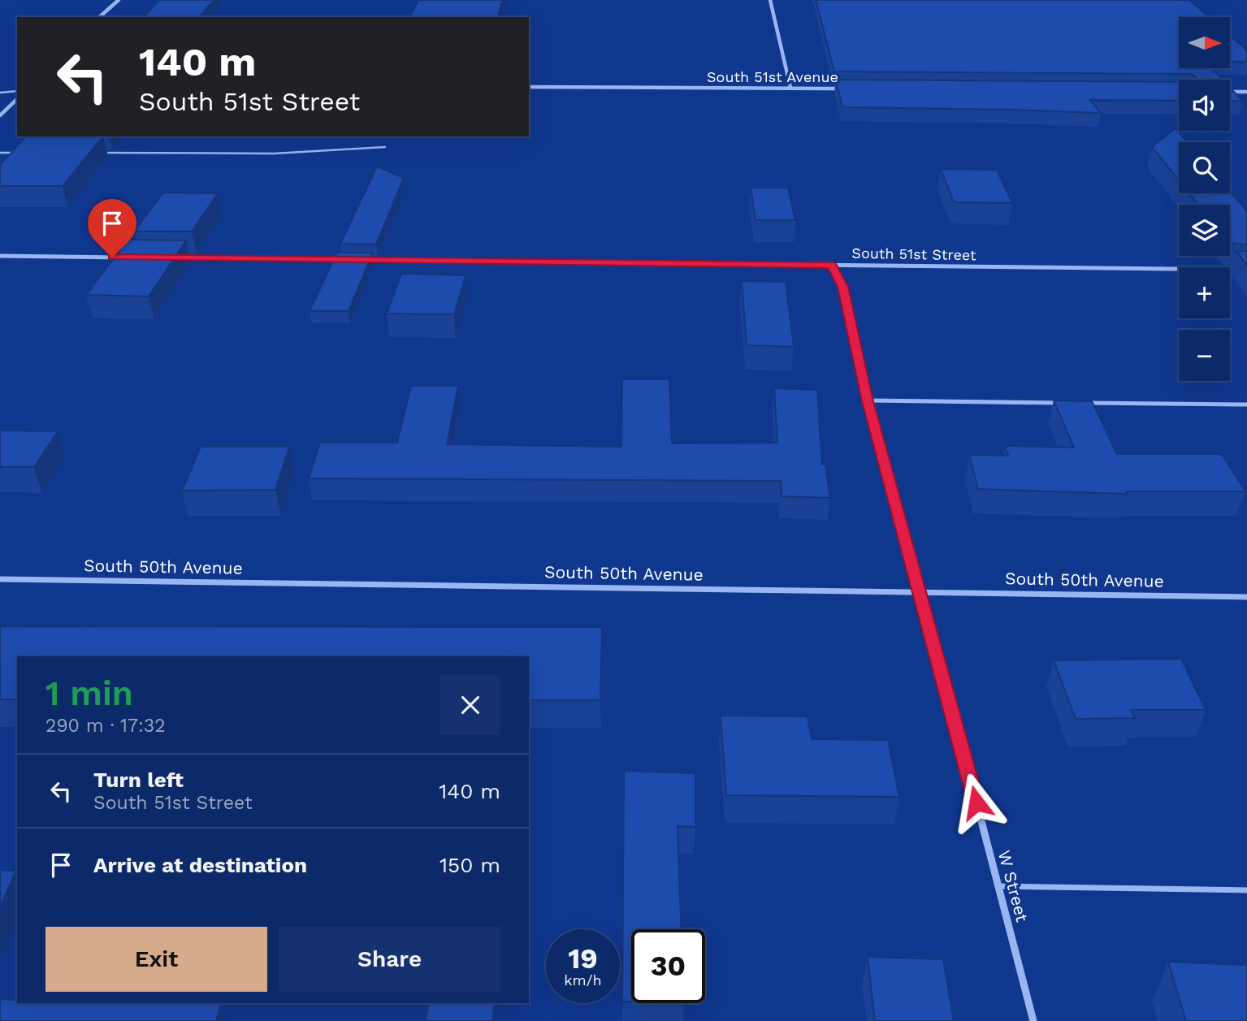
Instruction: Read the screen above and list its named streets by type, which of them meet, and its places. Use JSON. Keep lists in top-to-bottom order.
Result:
{
  "streets": {
    "street": [
      "South 51st Avenue",
      "South 51st Street",
      "South 50th Avenue",
      "W Street"
    ]
  },
  "crossings": [
    ["South 51st Street", "W Street"],
    ["South 50th Avenue", "W Street"]
  ],
  "north": "right",
  "page": {
    "map_buttons": ["+", "−"],
    "turn": ["140 m", "South 51st Street"],
    "heading": ["1 min", "290 m · 17:32"],
    "list": [
      {
        "name": "Turn left",
        "note": "South 51st Street",
        "value": "140 m"
      },
      {
        "name": "Arrive at destination",
        "value": "150 m"
      }
    ],
    "buttons": ["Exit", "Share"],
    "speed": "19 km/h",
    "limit": "30"
  }
}
